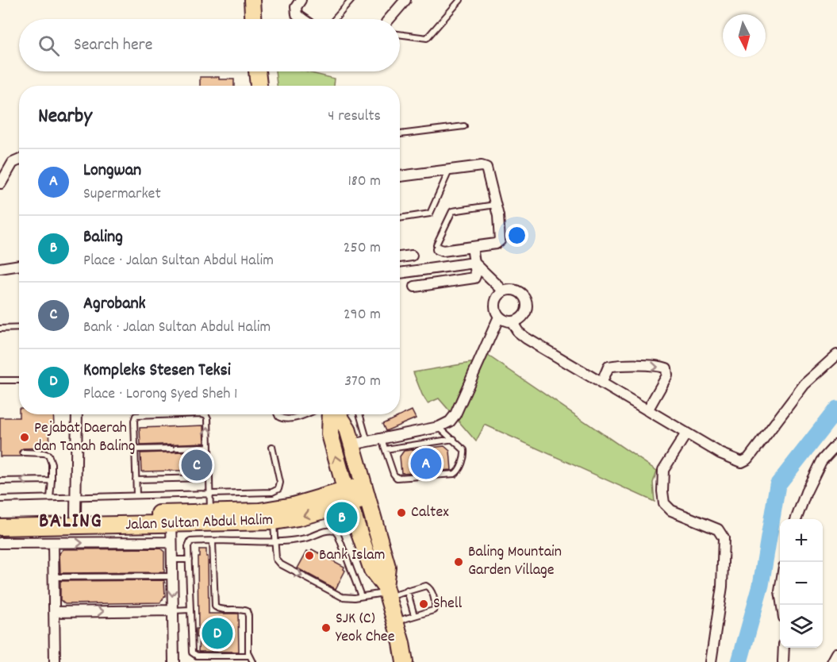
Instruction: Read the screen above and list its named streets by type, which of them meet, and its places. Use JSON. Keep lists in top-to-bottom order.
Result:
{
  "streets": {
    "main road": ["Jalan Sultan Abdul Halim"]
  },
  "districts": ["BALING"],
  "places": [
    "Pejabat Daerah dan Tanah Baling",
    "Caltex",
    "Bank Islam",
    "Baling Mountain Garden Village",
    "Shell",
    "SJK (C) Yeok Chee"
  ],
  "north": "bottom",
  "page": {
    "search": "Search here",
    "heading": ["Nearby", "4 results"],
    "list": [
      {
        "mark": "A",
        "name": "Longwan",
        "note": "Supermarket",
        "value": "180 m"
      },
      {
        "mark": "B",
        "name": "Baling",
        "note": "Place · Jalan Sultan Abdul Halim",
        "value": "250 m"
      },
      {
        "mark": "C",
        "name": "Agrobank",
        "note": "Bank · Jalan Sultan Abdul Halim",
        "value": "290 m"
      },
      {
        "mark": "D",
        "name": "Kompleks Stesen Teksi",
        "note": "Place · Lorong Syed Sheh 1",
        "value": "370 m"
      }
    ],
    "pins": [
      "A",
      "C",
      "B",
      "D"
    ],
    "map_buttons": ["+", "−"]
  }
}
